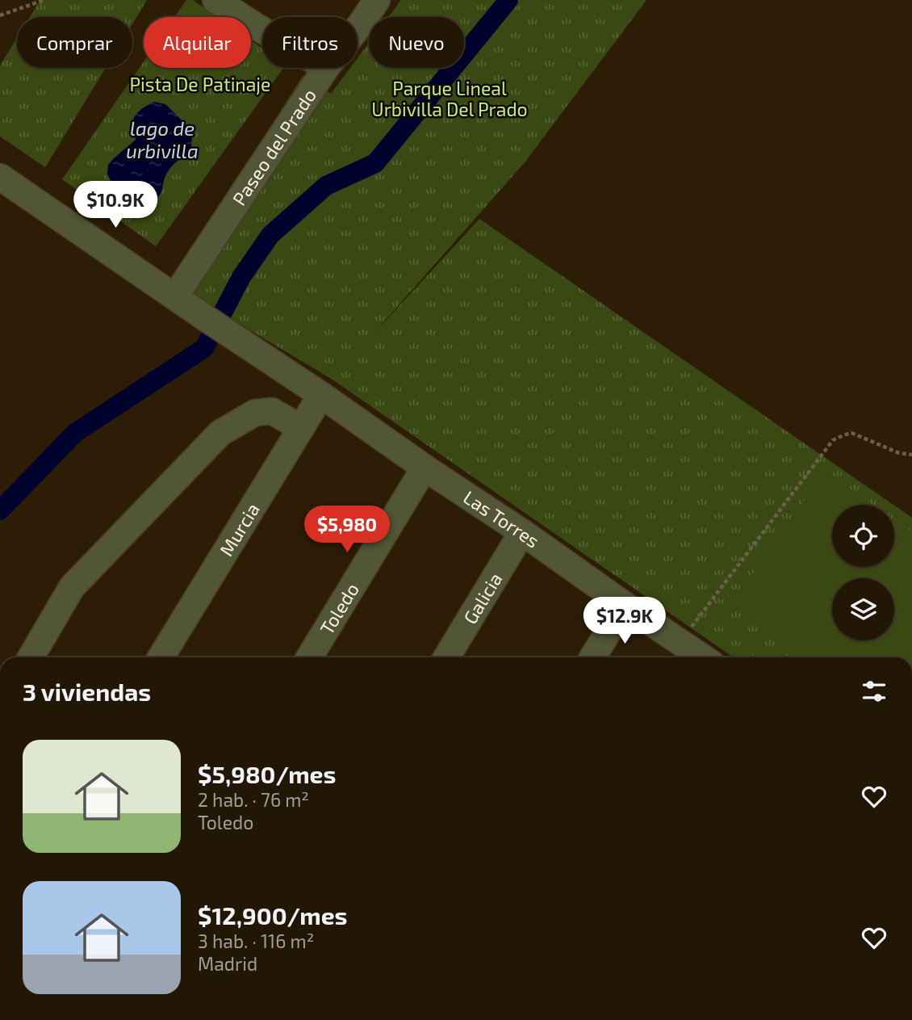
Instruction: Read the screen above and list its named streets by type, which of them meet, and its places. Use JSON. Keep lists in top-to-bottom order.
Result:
{
  "streets": {
    "street": [
      "Paseo del Prado",
      "Las Torres",
      "Murcia",
      "Galicia",
      "Toledo"
    ]
  },
  "crossings": [
    ["Paseo del Prado", "Las Torres"],
    ["Las Torres", "Murcia"],
    ["Las Torres", "Galicia"],
    ["Las Torres", "Toledo"]
  ],
  "water": ["lago de urbivilla"],
  "parks": ["Pista De Patinaje", "Parque Lineal Urbivilla Del Prado"],
  "page": {
    "chip": [
      "Comprar",
      "Alquilar",
      "Filtros",
      "Nuevo"
    ],
    "price": ["$10.9K", "$5,980", "$12.9K"],
    "heading": "3 viviendas",
    "list": [
      {
        "name": "$5,980/mes",
        "note": "2 hab. · 76 m² · Toledo"
      },
      {
        "name": "$12,900/mes",
        "note": "3 hab. · 116 m² · Madrid"
      }
    ]
  }
}
